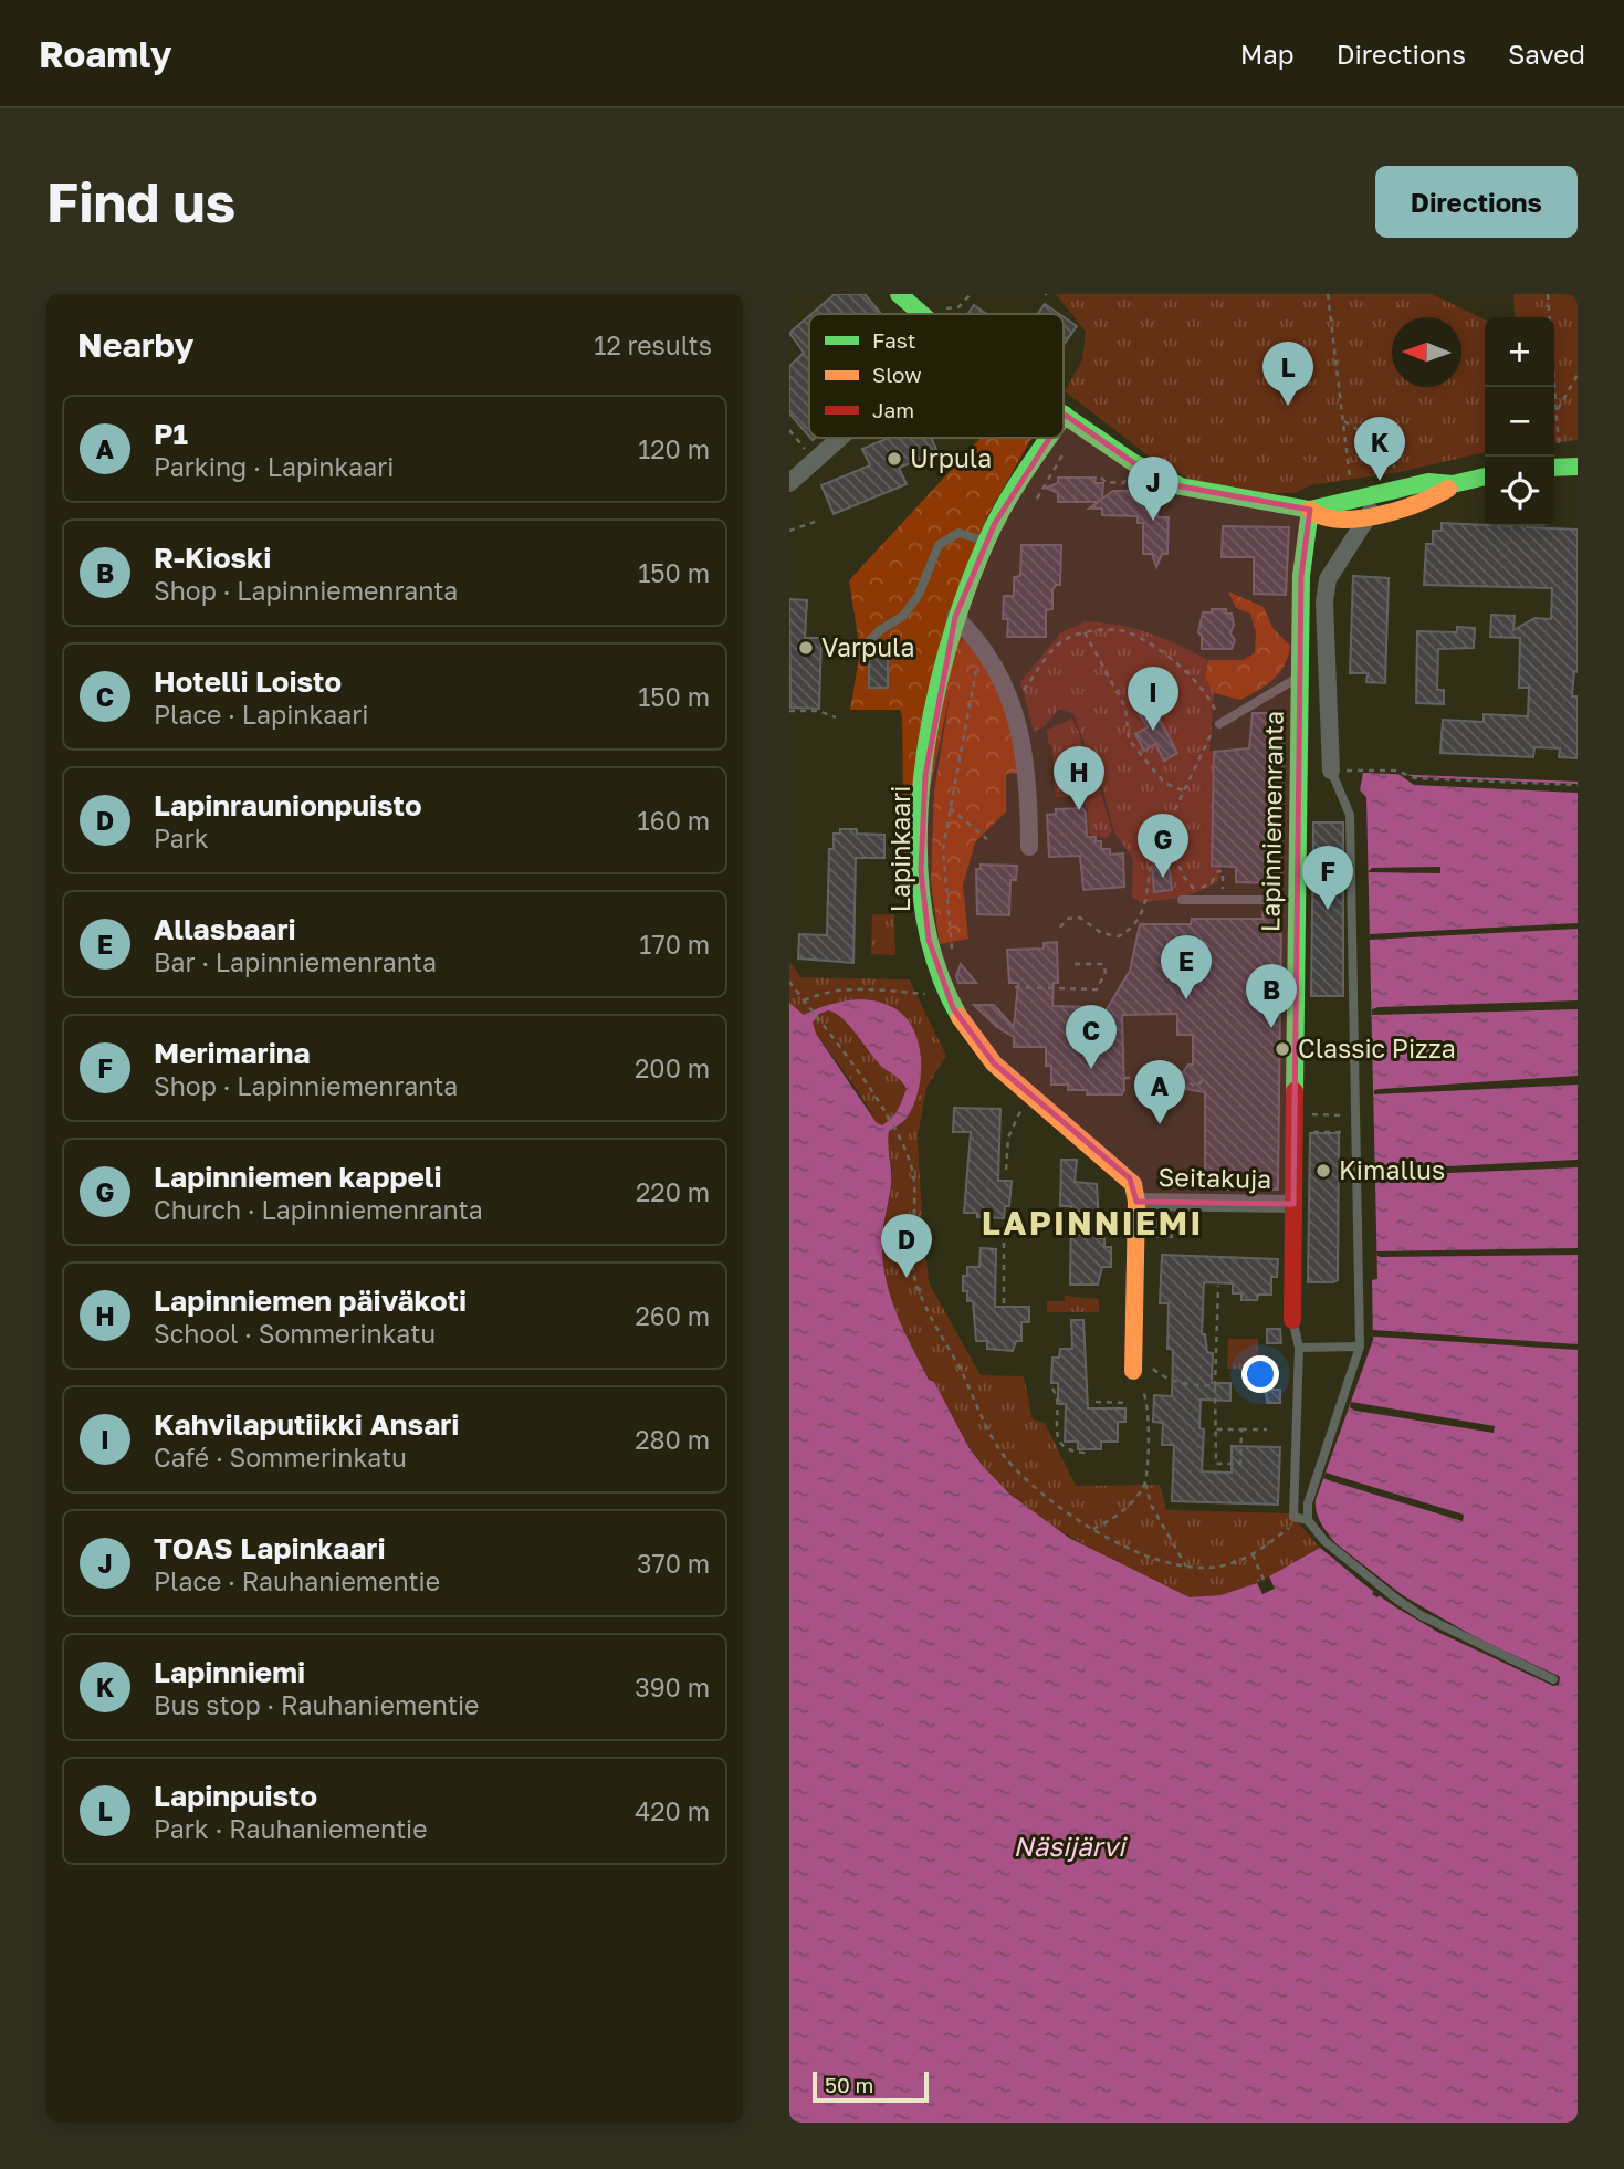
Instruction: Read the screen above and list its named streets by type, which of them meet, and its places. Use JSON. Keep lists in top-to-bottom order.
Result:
{
  "streets": {
    "street": ["Lapinniemenranta", "Lapinkaari", "Seitakuja"]
  },
  "crossings": [
    ["Lapinniemenranta", "Seitakuja"],
    ["Lapinkaari", "Seitakuja"]
  ],
  "districts": ["LAPINNIEMI"],
  "water": ["Näsijärvi"],
  "places": [
    "Urpula",
    "Varpula",
    "Classic Pizza",
    "Kimallus"
  ],
  "legend": ["Fast", "Slow", "Jam"],
  "scale_bar": "50 m",
  "north": "left",
  "page": {
    "header": "Roamly",
    "nav": ["Map", "Directions", "Saved"],
    "buttons": "Directions",
    "title": "Find us",
    "heading": ["Nearby", "12 results"],
    "map_buttons": ["+", "−"],
    "pins": [
      "L",
      "K",
      "J",
      "I",
      "H",
      "G",
      "F",
      "E",
      "B",
      "C",
      "A",
      "D"
    ],
    "list": [
      {
        "mark": "A",
        "name": "P1",
        "note": "Parking · Lapinkaari",
        "value": "120 m"
      },
      {
        "mark": "B",
        "name": "R-Kioski",
        "note": "Shop · Lapinniemenranta",
        "value": "150 m"
      },
      {
        "mark": "C",
        "name": "Hotelli Loisto",
        "note": "Place · Lapinkaari",
        "value": "150 m"
      },
      {
        "mark": "D",
        "name": "Lapinraunionpuisto",
        "note": "Park",
        "value": "160 m"
      },
      {
        "mark": "E",
        "name": "Allasbaari",
        "note": "Bar · Lapinniemenranta",
        "value": "170 m"
      },
      {
        "mark": "F",
        "name": "Merimarina",
        "note": "Shop · Lapinniemenranta",
        "value": "200 m"
      },
      {
        "mark": "G",
        "name": "Lapinniemen kappeli",
        "note": "Church · Lapinniemenranta",
        "value": "220 m"
      },
      {
        "mark": "H",
        "name": "Lapinniemen päiväkoti",
        "note": "School · Sommerinkatu",
        "value": "260 m"
      },
      {
        "mark": "I",
        "name": "Kahvilaputiikki Ansari",
        "note": "Café · Sommerinkatu",
        "value": "280 m"
      },
      {
        "mark": "J",
        "name": "TOAS Lapinkaari",
        "note": "Place · Rauhaniementie",
        "value": "370 m"
      },
      {
        "mark": "K",
        "name": "Lapinniemi",
        "note": "Bus stop · Rauhaniementie",
        "value": "390 m"
      },
      {
        "mark": "L",
        "name": "Lapinpuisto",
        "note": "Park · Rauhaniementie",
        "value": "420 m"
      }
    ],
    "scale": "50 m"
  }
}
